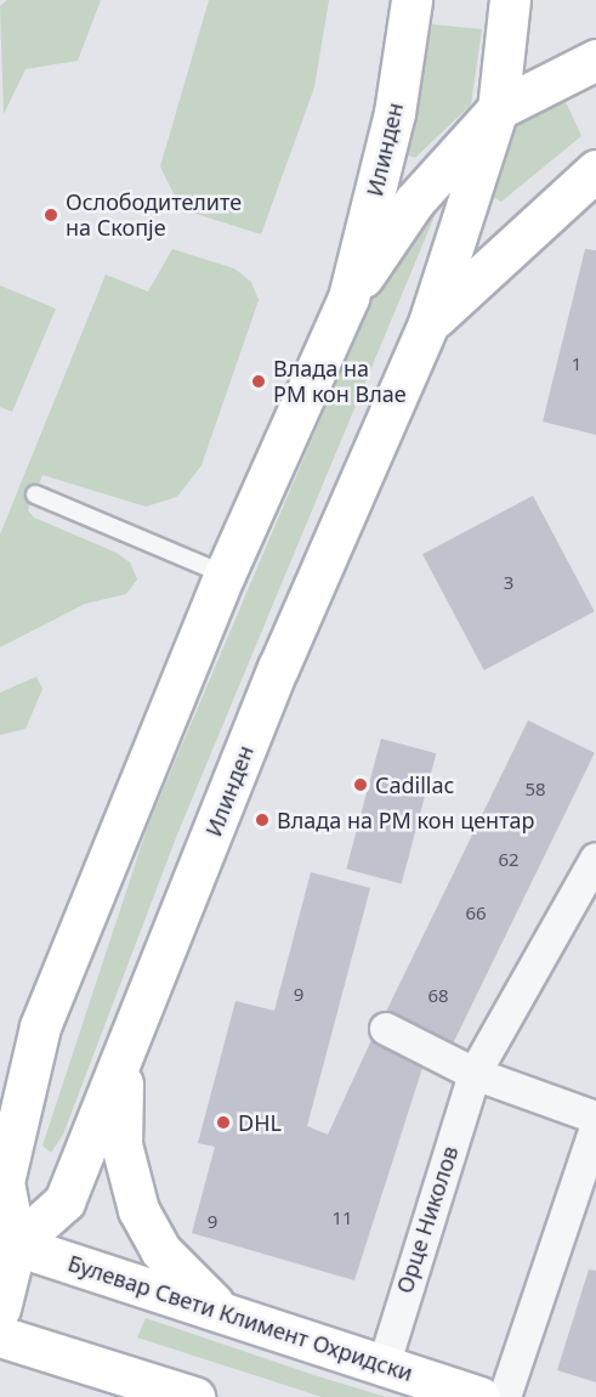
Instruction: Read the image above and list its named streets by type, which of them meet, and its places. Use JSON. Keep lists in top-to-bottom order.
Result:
{
  "streets": {
    "street": ["Илинден", "Орце Николов", "Булевар Свети Климент Охридски"]
  },
  "crossings": [
    ["Илинден", "Булевар Свети Климент Охридски"],
    ["Орце Николов", "Булевар Свети Климент Охридски"]
  ],
  "places": [
    "Ослободителите на Скопје",
    "Влада на РМ кон Влае",
    "Cadillac",
    "Влада на РМ кон центар",
    "DHL"
  ],
  "house_numbers": [
    "1",
    "3",
    "58",
    "62",
    "66",
    "9",
    "68",
    "11",
    "9"
  ]
}
